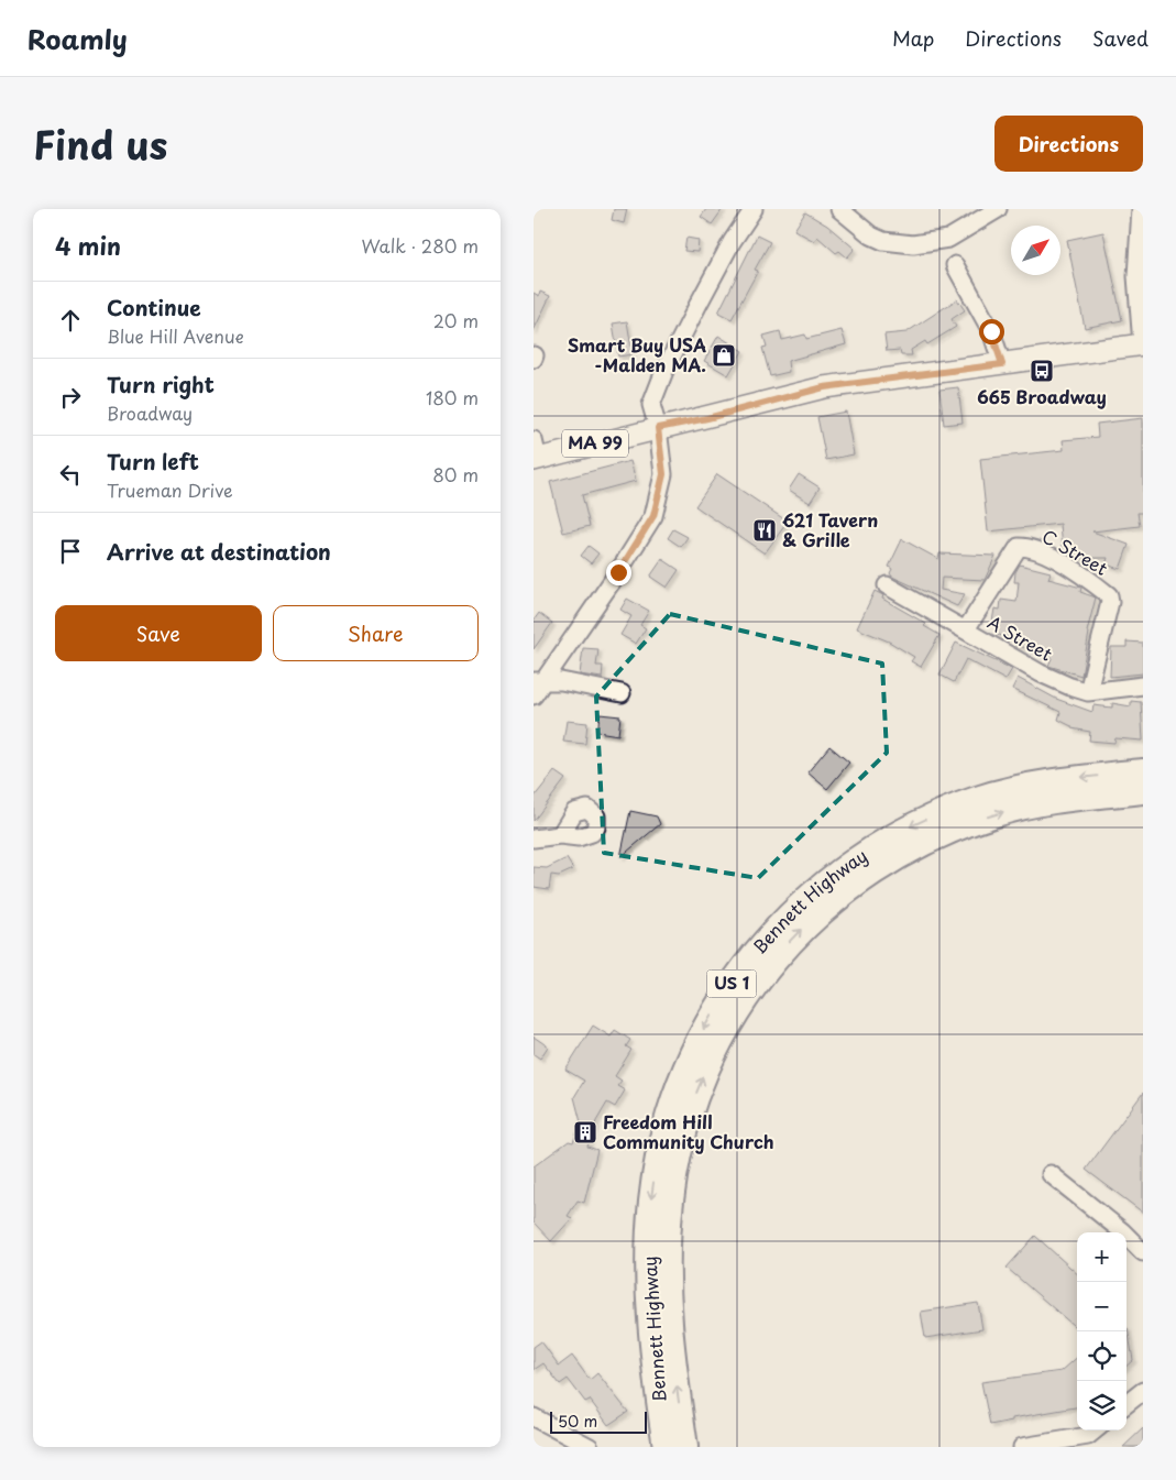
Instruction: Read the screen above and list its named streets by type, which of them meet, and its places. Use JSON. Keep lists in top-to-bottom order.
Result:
{
  "streets": {
    "highway": ["Bennett Highway", "US 1"],
    "main road": ["MA 99"],
    "street": ["C Street", "A Street"]
  },
  "crossings": [
    ["C Street", "A Street"]
  ],
  "places": {
    "shop": ["Smart Buy USA -Malden MA."],
    "bus stop": ["665 Broadway"],
    "restaurant": ["621 Tavern & Grille"],
    "building": ["Freedom Hill Community Church"]
  },
  "scale_bar": "50 m",
  "north": "top right",
  "page": {
    "header": "Roamly",
    "nav": ["Map", "Directions", "Saved"],
    "title": "Find us",
    "buttons": [
      "Directions",
      ["Save", "Share"]
    ],
    "heading": ["4 min", "Walk · 280 m"],
    "list": [
      ["Continue", "Blue Hill Avenue", "20 m"],
      ["Turn right", "Broadway", "180 m"],
      ["Turn left", "Trueman Drive", "80 m"],
      "Arrive at destination"
    ],
    "map_buttons": ["+", "−"],
    "scale": "50 m"
  }
}
